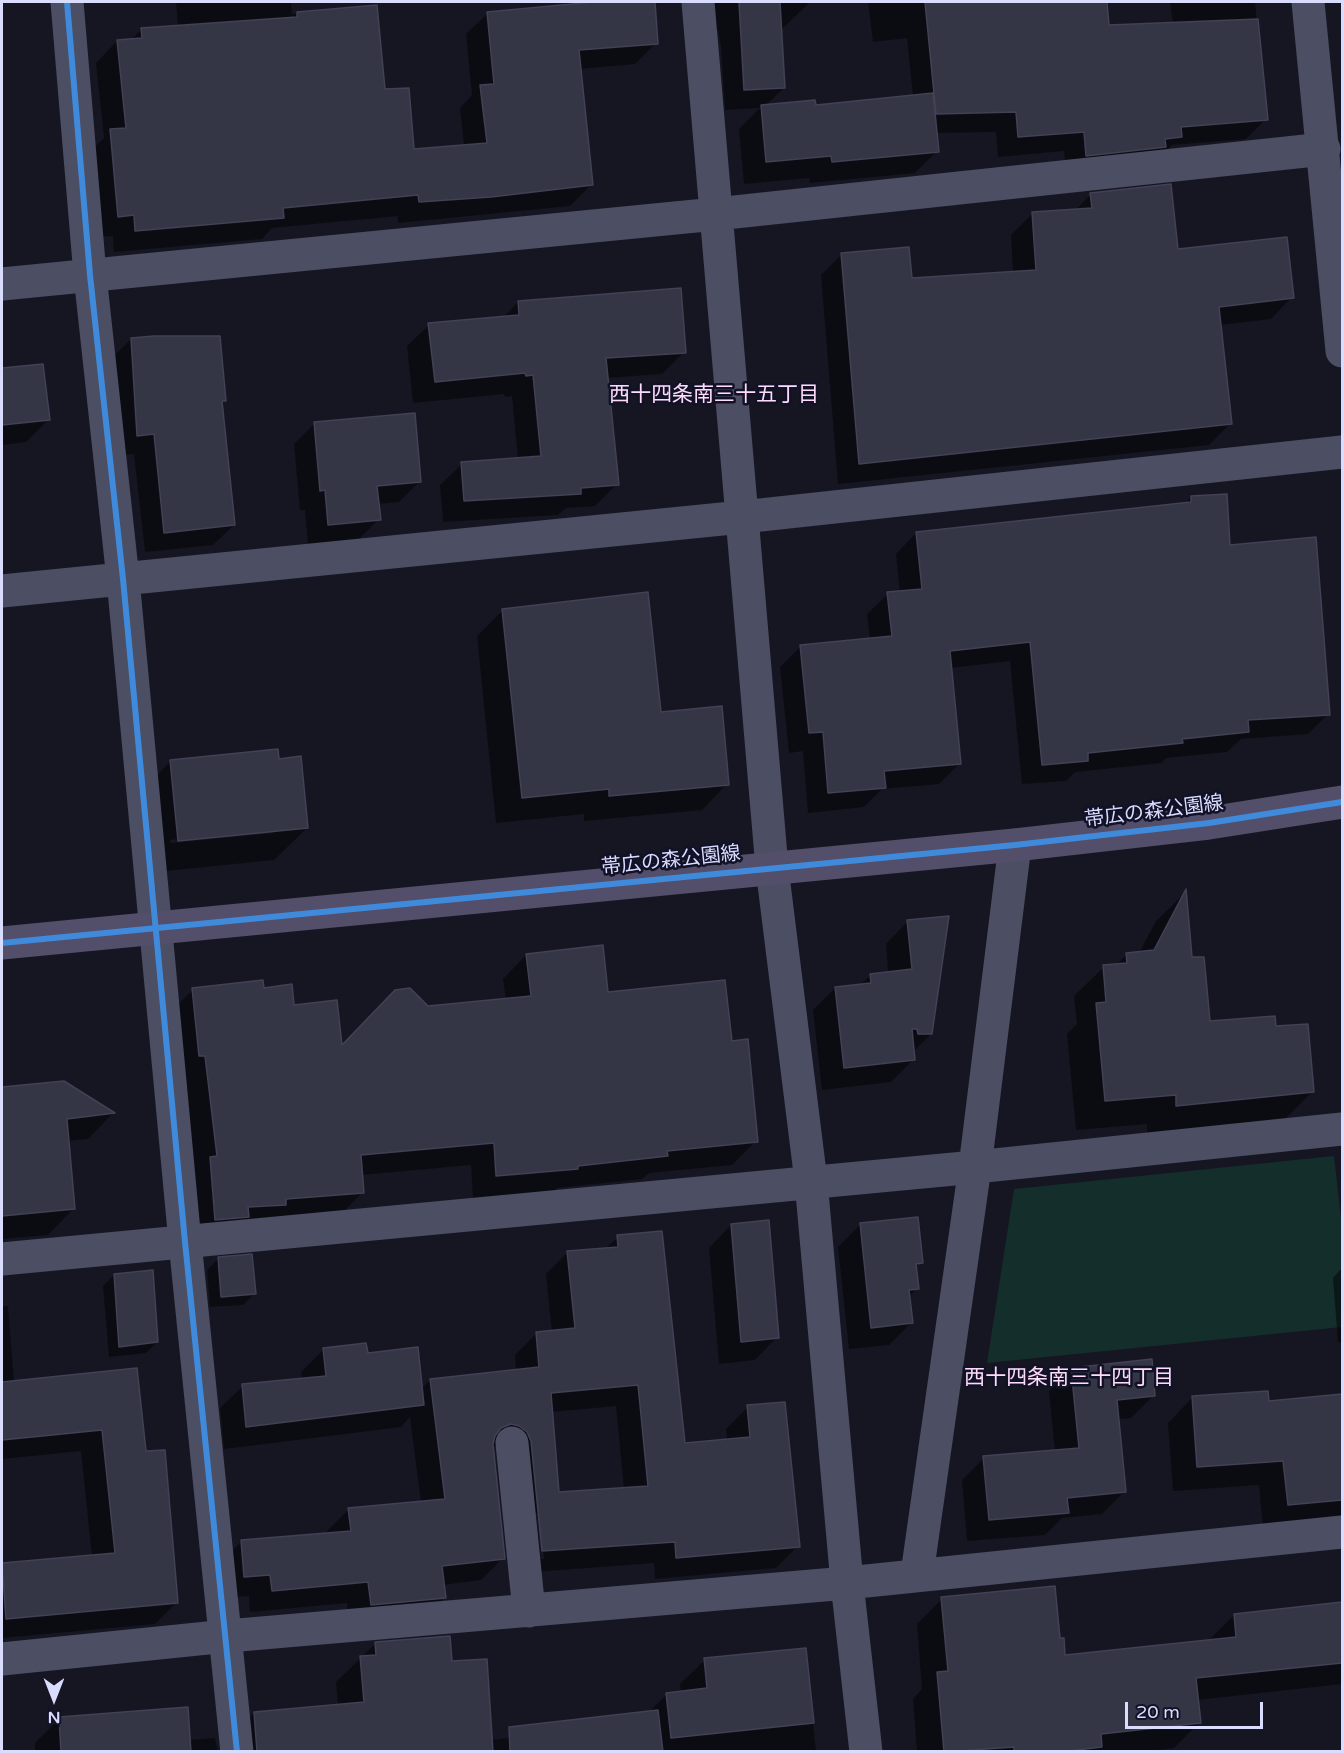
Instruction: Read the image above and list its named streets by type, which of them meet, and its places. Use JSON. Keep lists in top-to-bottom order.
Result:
{
  "streets": {
    "main road": ["帯広の森公園線"]
  },
  "districts": ["西十四条南三十五丁目", "西十四条南三十四丁目"],
  "scale_bar": "20 m",
  "north": "bottom"
}
